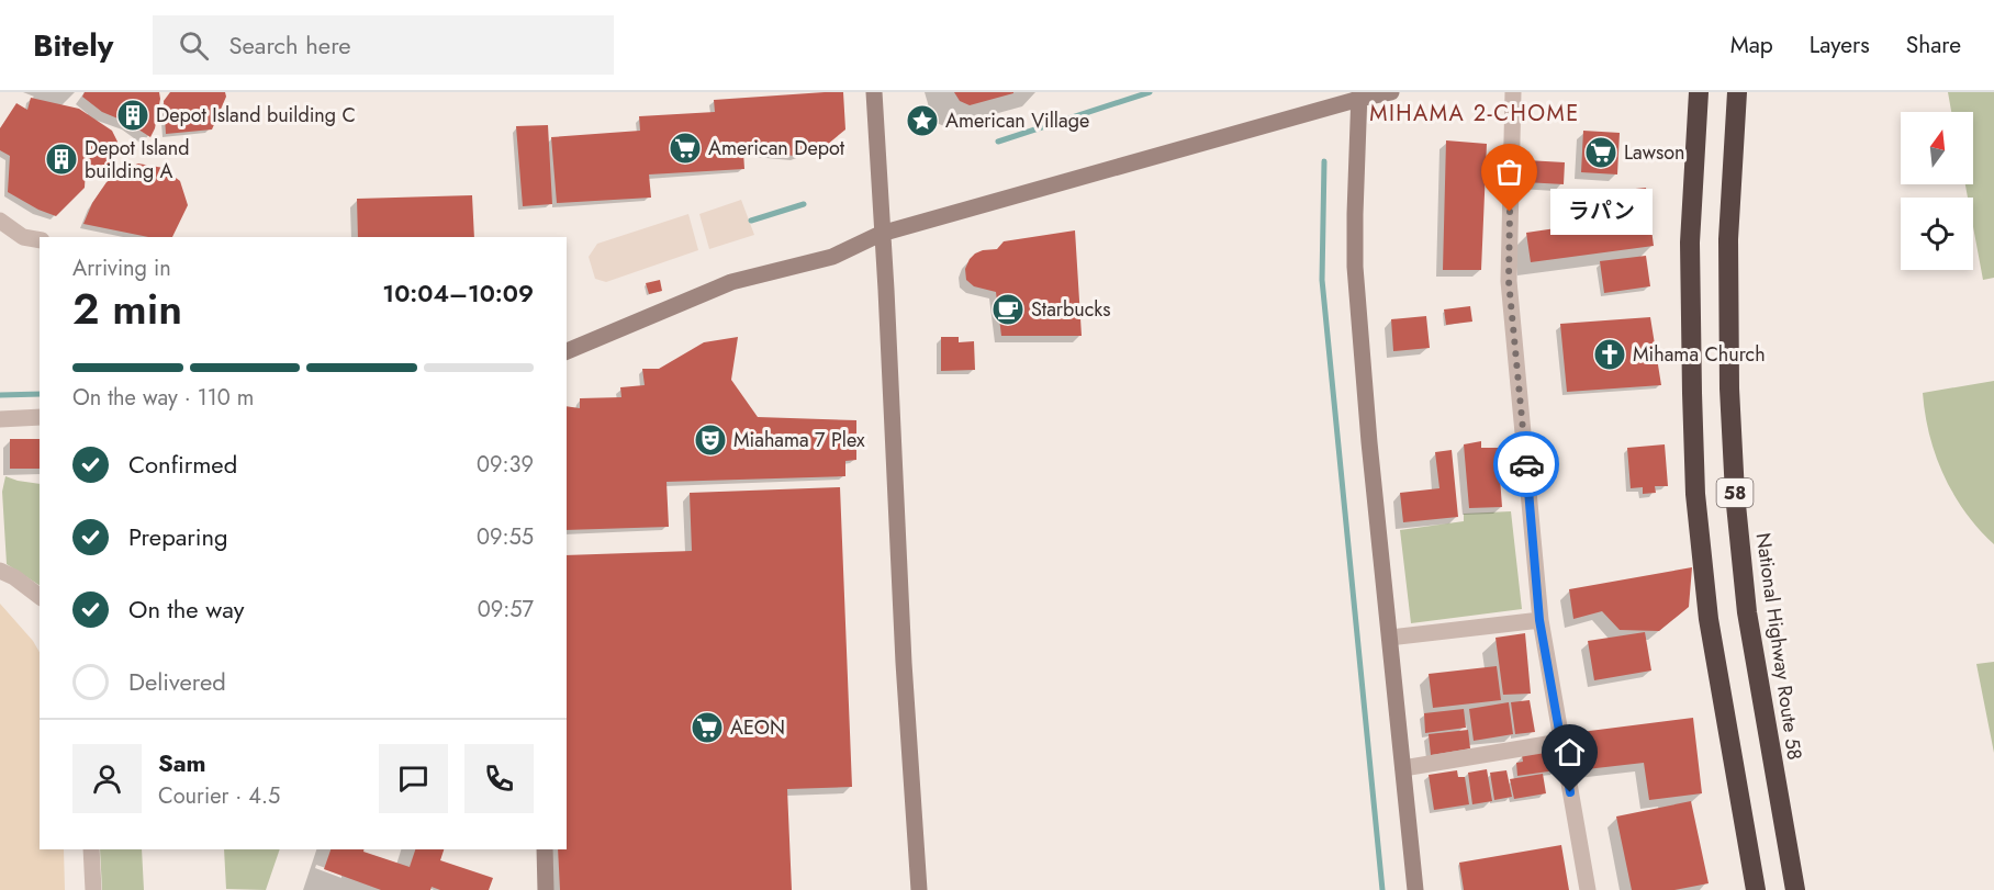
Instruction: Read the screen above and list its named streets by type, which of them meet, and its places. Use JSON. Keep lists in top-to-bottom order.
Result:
{
  "streets": {
    "highway": ["58", "National Highway Route 58"]
  },
  "districts": ["MIHAMA 2-CHOME"],
  "places": {
    "building": ["Depot Island building C", "Depot Island building A"],
    "place": ["American Village"],
    "supermarket": ["American Depot", "Lawson", "AEON"],
    "other": ["ラパン"],
    "cafe": ["Starbucks"],
    "church": ["Mihama Church"],
    "theatre": ["Miahama 7 Plex"]
  },
  "north": "top",
  "page": {
    "header": "Bitely",
    "search": "Search here",
    "nav": ["Map", "Layers", "Share"],
    "bubble": "ラパン",
    "heading": ["2 min", "Arriving in", "10:04–10:09"],
    "panel": ["Sam", "Courier · 4.5"],
    "bar": "On the way · 110 m",
    "list": [
      ["Confirmed", "09:39"],
      ["Preparing", "09:55"],
      ["On the way", "09:57"],
      "Delivered"
    ]
  }
}
